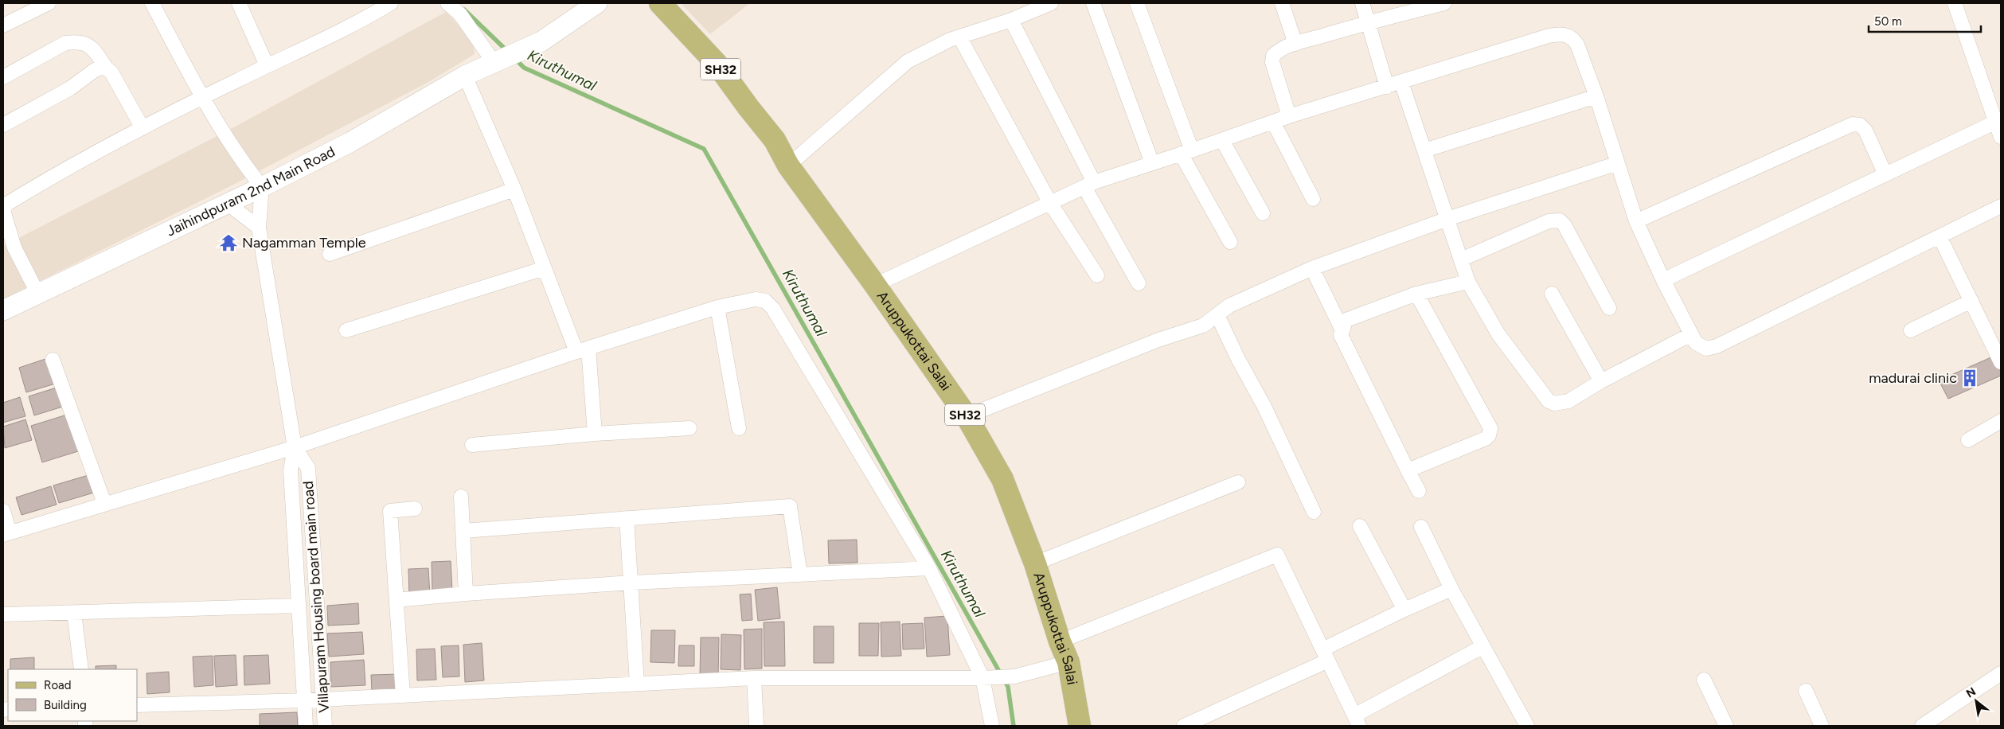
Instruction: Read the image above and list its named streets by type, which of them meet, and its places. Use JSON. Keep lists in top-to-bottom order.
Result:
{
  "streets": {
    "main road": ["SH32", "Aruppukottai Salai"],
    "street": ["Jaihindpuram 2nd Main Road", "Villapuram Housing board main road"]
  },
  "crossings": [
    ["Jaihindpuram 2nd Main Road", "Villapuram Housing board main road"]
  ],
  "water": ["Kiruthumal"],
  "places": {
    "temple": ["Nagamman Temple"],
    "building": ["madurai clinic"]
  },
  "legend": ["Road", "Building"],
  "scale_bar": "50 m",
  "north": "top left"
}
